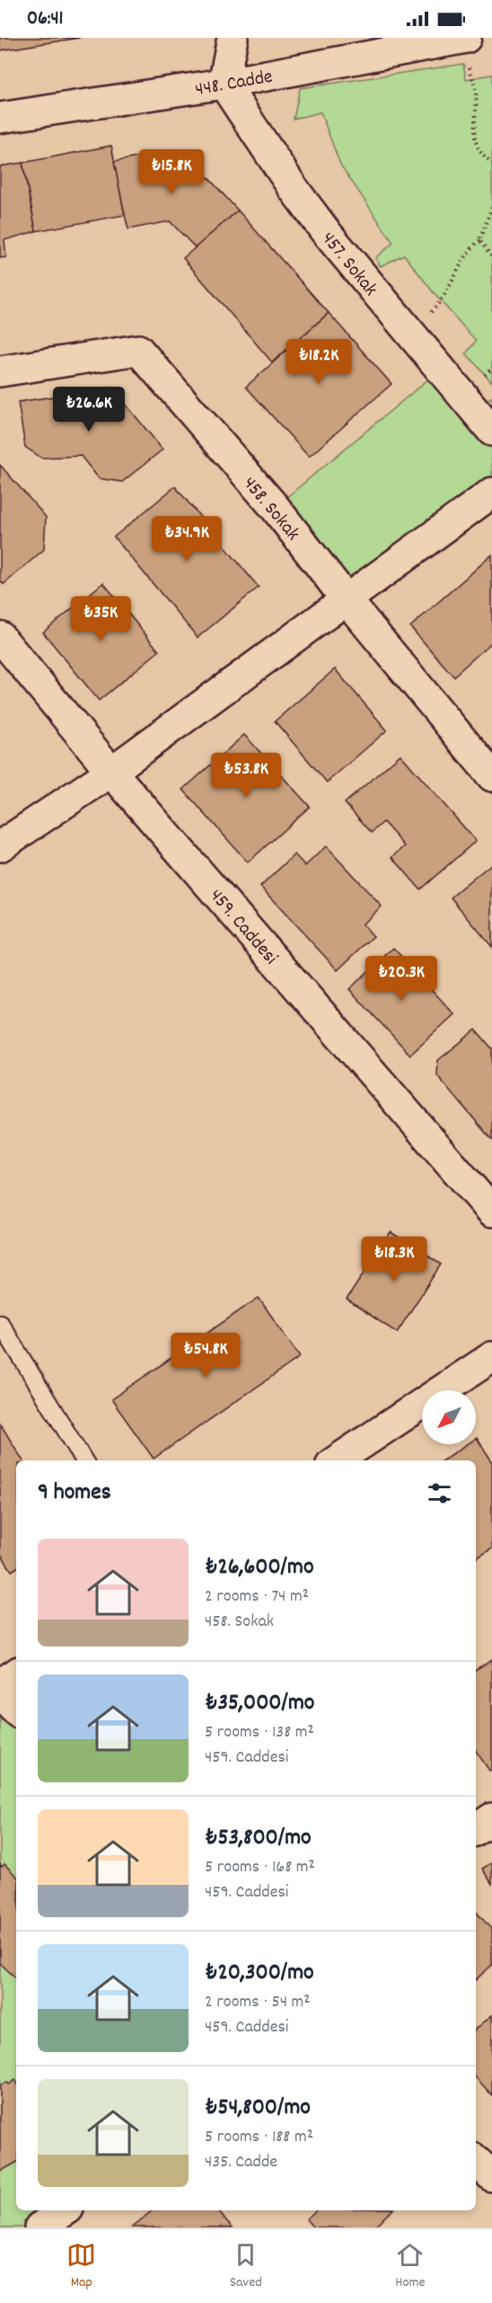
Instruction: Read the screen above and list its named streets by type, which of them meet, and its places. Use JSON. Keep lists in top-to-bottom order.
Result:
{
  "streets": {
    "street": [
      "448. Cadde",
      "457. Sokak",
      "458. Sokak",
      "459. Caddesi"
    ]
  },
  "crossings": [
    ["448. Cadde", "457. Sokak"]
  ],
  "north": "bottom left",
  "page": {
    "status": "06:41",
    "price": [
      "₺15.8K",
      "₺18.2K",
      "₺26.6K",
      "₺34.9K",
      "₺35K",
      "₺53.8K",
      "₺20.3K",
      "₺18.3K",
      "₺54.8K"
    ],
    "heading": "9 homes",
    "list": [
      {
        "name": "₺26,600/mo",
        "note": "2 rooms · 74 m² · 458. Sokak"
      },
      {
        "name": "₺35,000/mo",
        "note": "5 rooms · 138 m² · 459. Caddesi"
      },
      {
        "name": "₺53,800/mo",
        "note": "5 rooms · 168 m² · 459. Caddesi"
      },
      {
        "name": "₺20,300/mo",
        "note": "2 rooms · 54 m² · 459. Caddesi"
      },
      {
        "name": "₺54,800/mo",
        "note": "5 rooms · 188 m² · 435. Cadde"
      }
    ],
    "tabs": ["Map", "Saved", "Home"]
  }
}
